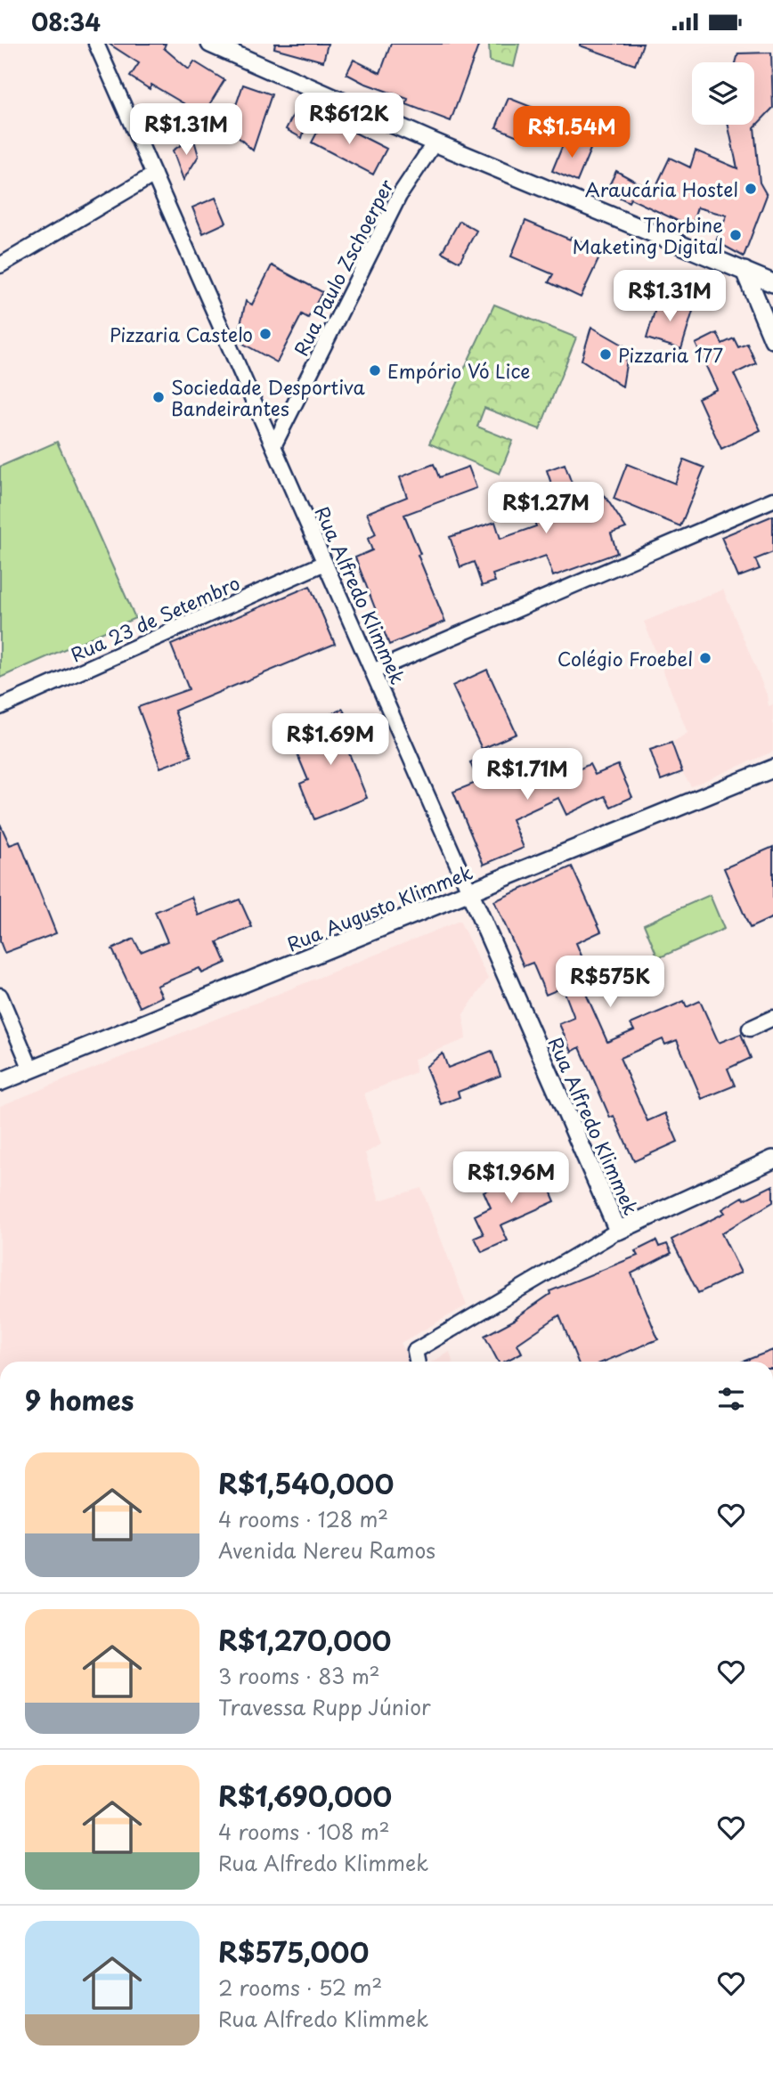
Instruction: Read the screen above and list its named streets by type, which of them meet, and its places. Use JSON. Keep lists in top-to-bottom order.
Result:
{
  "streets": {
    "street": [
      "Rua Paulo Zschoerper",
      "Rua Alfredo Klimmek",
      "Rua 23 de Setembro",
      "Rua Augusto Klimmek"
    ]
  },
  "crossings": [
    ["Rua Paulo Zschoerper", "Rua Alfredo Klimmek"],
    ["Rua Alfredo Klimmek", "Rua 23 de Setembro"],
    ["Rua Alfredo Klimmek", "Rua Augusto Klimmek"]
  ],
  "places": [
    "Araucária Hostel",
    "Thorbine Maketing Digital",
    "Pizzaria Castelo",
    "Pizzaria 177",
    "Empório Vó Lice",
    "Sociedade Desportiva Bandeirantes",
    "Colégio Froebel"
  ],
  "page": {
    "status": "08:34",
    "price": [
      "R$612K",
      "R$1.31M",
      "R$1.54M",
      "R$1.31M",
      "R$1.27M",
      "R$1.69M",
      "R$1.71M",
      "R$575K",
      "R$1.96M"
    ],
    "heading": "9 homes",
    "list": [
      {
        "name": "R$1,540,000",
        "note": "4 rooms · 128 m² · Avenida Nereu Ramos"
      },
      {
        "name": "R$1,270,000",
        "note": "3 rooms · 83 m² · Travessa Rupp Júnior"
      },
      {
        "name": "R$1,690,000",
        "note": "4 rooms · 108 m² · Rua Alfredo Klimmek"
      },
      {
        "name": "R$575,000",
        "note": "2 rooms · 52 m² · Rua Alfredo Klimmek"
      }
    ]
  }
}
